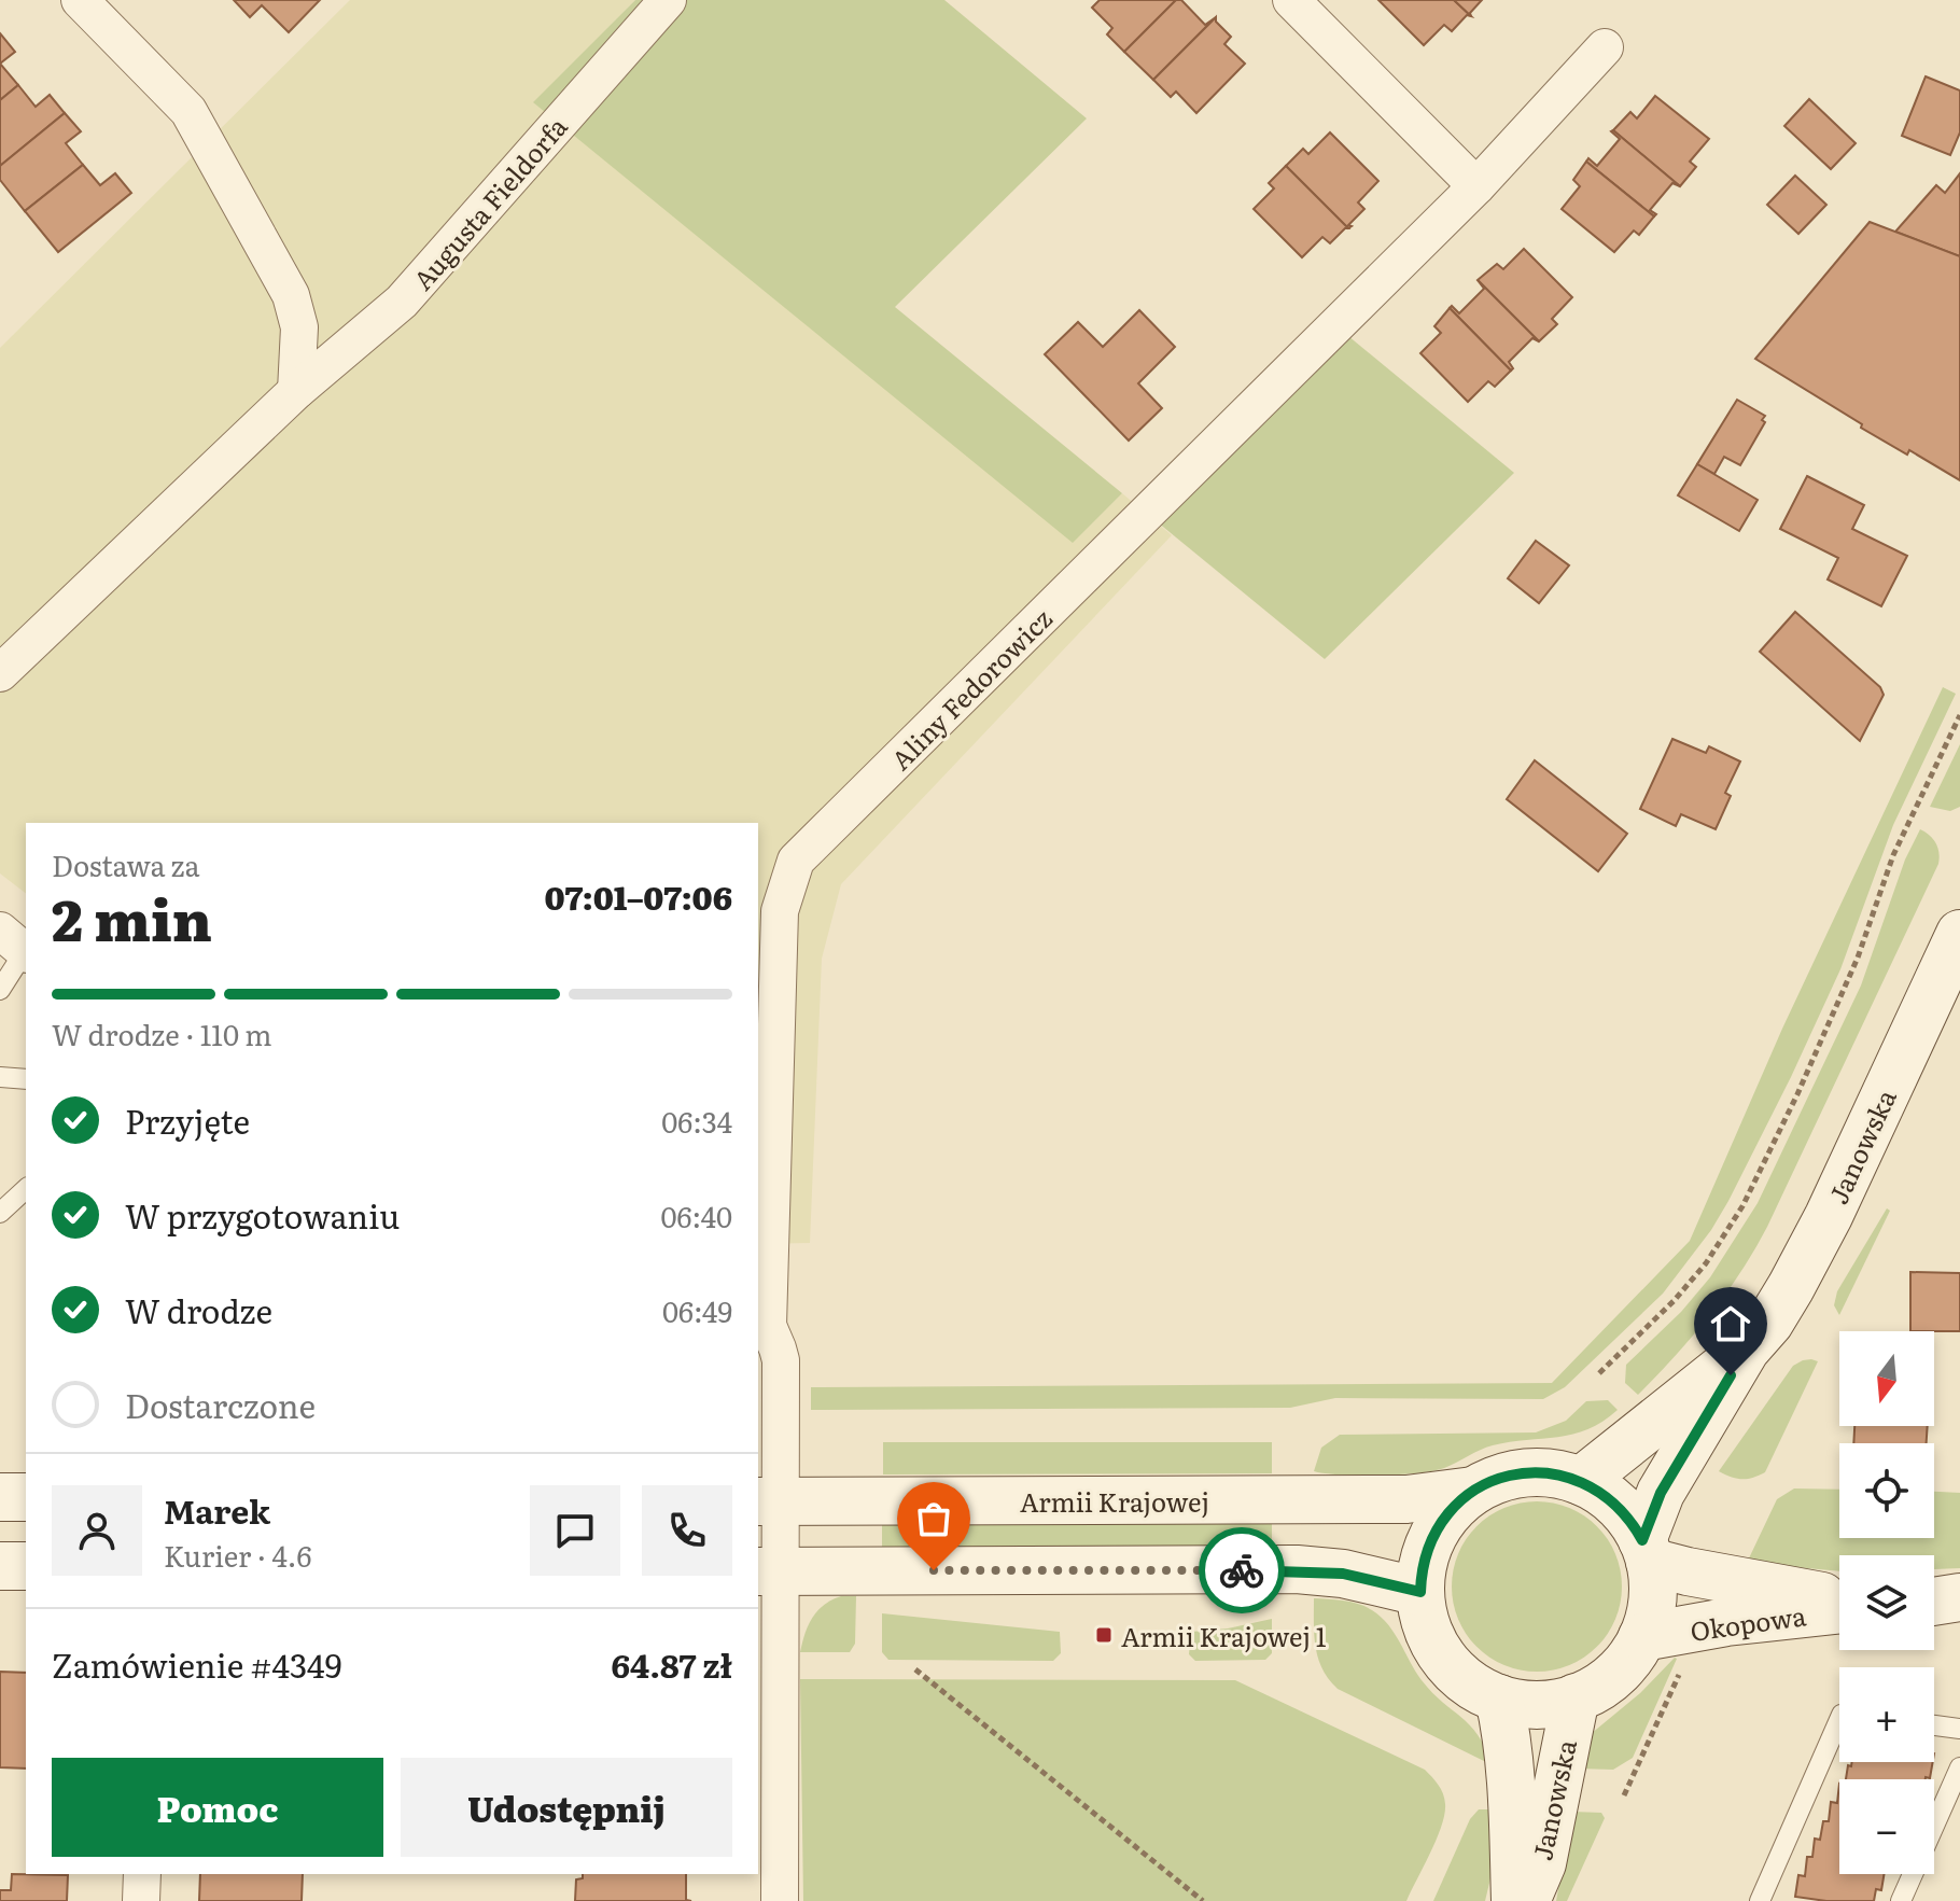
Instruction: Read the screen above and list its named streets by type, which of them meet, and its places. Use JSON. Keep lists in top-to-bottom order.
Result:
{
  "streets": {
    "main road": ["Janowska", "Armii Krajowej", "Okopowa"],
    "street": ["Augusta Fieldorfa", "Aliny Fedorowicz"]
  },
  "crossings": [
    ["Aliny Fedorowicz", "Armii Krajowej"],
    ["Janowska", "Armii Krajowej"],
    ["Janowska", "Okopowa"],
    ["Armii Krajowej", "Okopowa"]
  ],
  "places": {
    "transit": ["Armii Krajowej 1"]
  },
  "north": "bottom",
  "page": {
    "heading": ["2 min", "Dostawa za", "07:01–07:06"],
    "panel": [
      "Marek",
      "Kurier · 4.6",
      "Zamówienie #4349",
      "64.87 zł"
    ],
    "bar": "W drodze · 110 m",
    "list": [
      ["Przyjęte", "06:34"],
      ["W przygotowaniu", "06:40"],
      ["W drodze", "06:49"],
      "Dostarczone"
    ],
    "map_buttons": ["+", "−"],
    "buttons": ["Pomoc", "Udostępnij"]
  }
}
